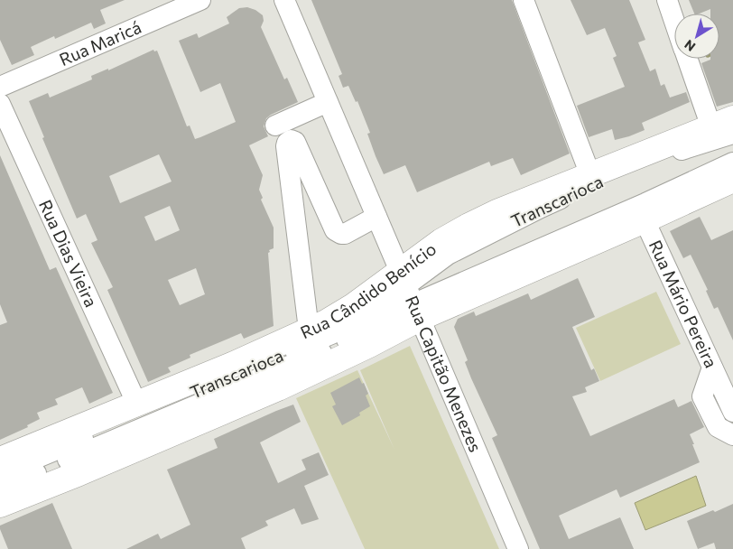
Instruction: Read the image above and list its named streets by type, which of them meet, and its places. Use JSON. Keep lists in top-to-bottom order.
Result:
{
  "streets": {
    "main road": ["Rua Cândido Benício"],
    "street": [
      "Rua Maricá",
      "Transcarioca",
      "Rua Dias Vieira",
      "Rua Mário Pereira",
      "Rua Capitão Menezes"
    ]
  },
  "crossings": [
    ["Transcarioca", "Rua Cândido Benício"],
    ["Transcarioca", "Rua Capitão Menezes"],
    ["Rua Dias Vieira", "Rua Cândido Benício"],
    ["Rua Cândido Benício", "Rua Mário Pereira"],
    ["Rua Cândido Benício", "Rua Capitão Menezes"]
  ],
  "north": "bottom left"
}
